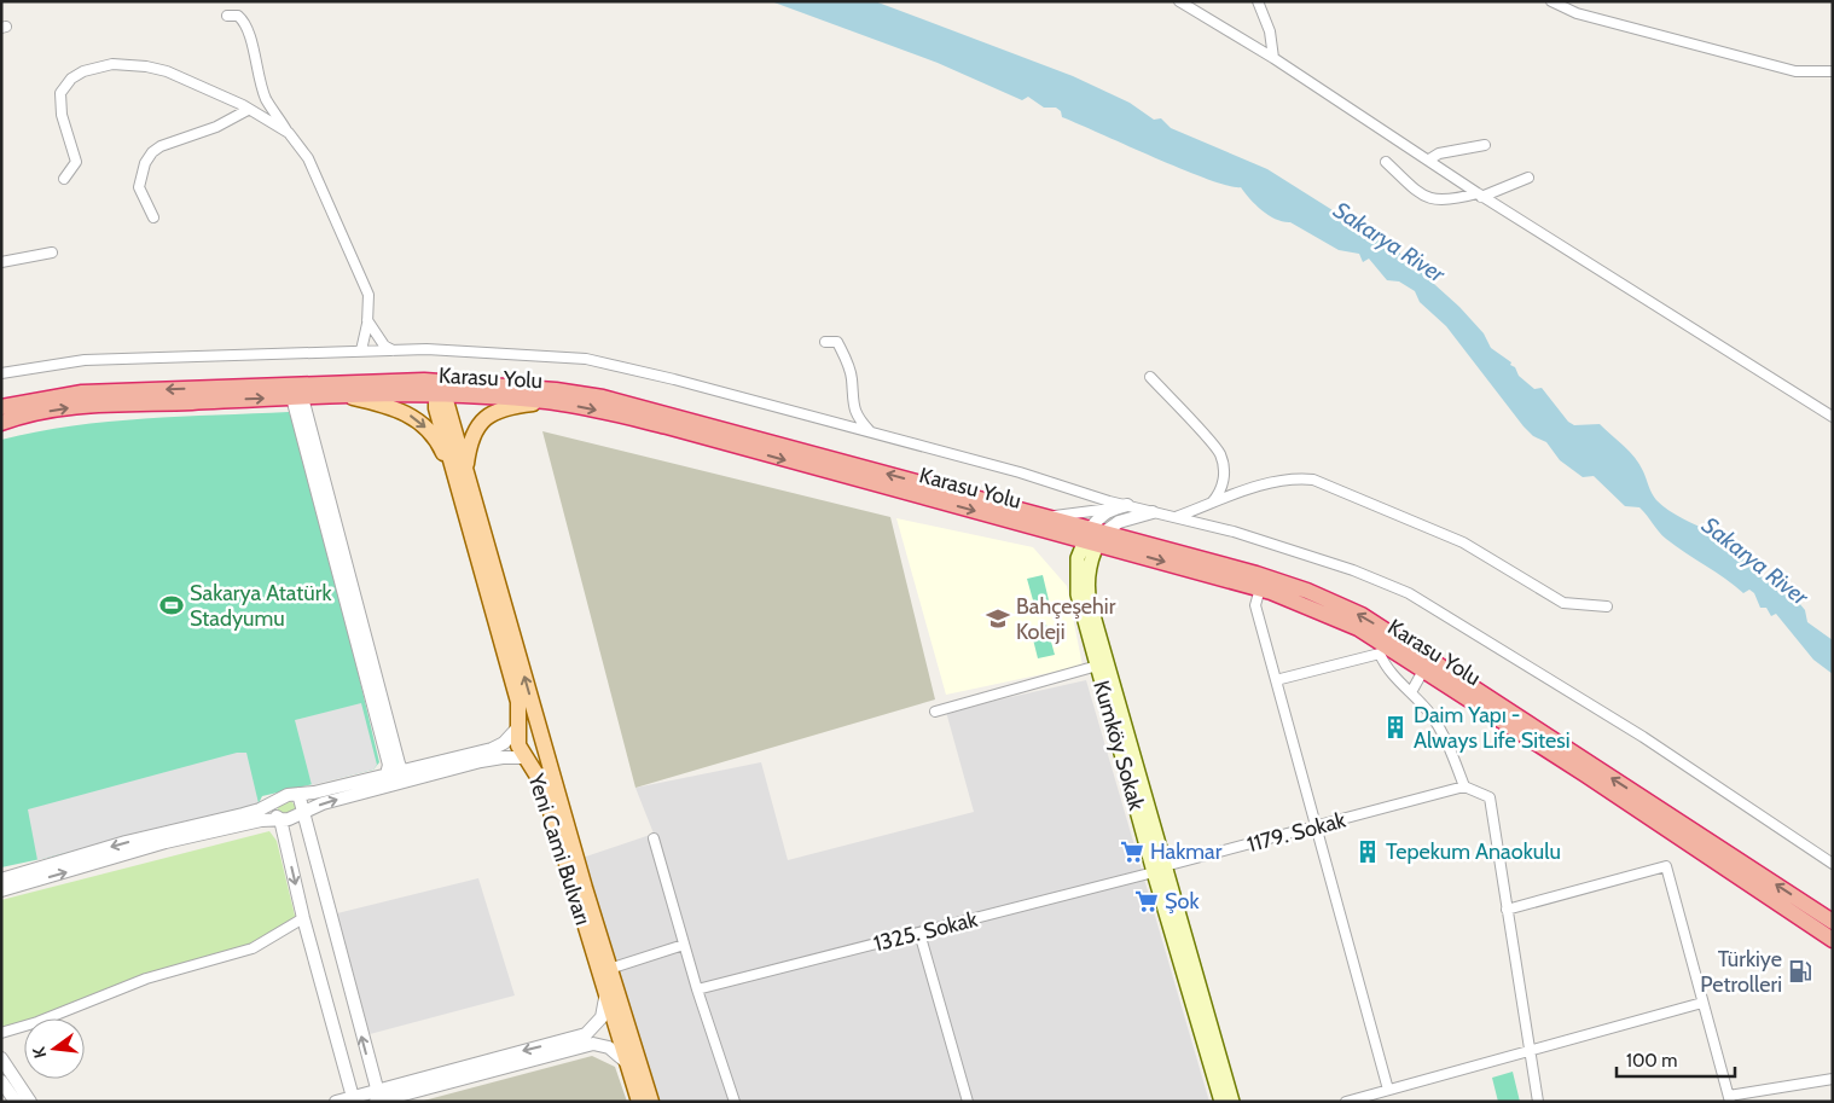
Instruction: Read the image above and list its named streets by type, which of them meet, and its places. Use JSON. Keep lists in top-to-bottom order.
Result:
{
  "streets": {
    "highway": ["Karasu Yolu"],
    "main road": ["Kumköy Sokak", "Yeni Cami Bulvarı"],
    "street": ["1179. Sokak", "1325. Sokak"]
  },
  "crossings": [
    ["Karasu Yolu", "Kumköy Sokak"],
    ["Karasu Yolu", "Yeni Cami Bulvarı"],
    ["Kumköy Sokak", "1179. Sokak"],
    ["Kumköy Sokak", "1325. Sokak"],
    ["1179. Sokak", "1325. Sokak"]
  ],
  "water": ["Sakarya River"],
  "places": {
    "sports": ["Sakarya Atatürk Stadyumu"],
    "school or university": ["Bahçeşehir Koleji"],
    "building": ["Daim Yapı - Always Life Sitesi", "Tepekum Anaokulu"],
    "supermarket": ["Hakmar", "Şok"],
    "fuel station": ["Türkiye Petrolleri"]
  },
  "scale_bar": "100 m",
  "north": "left"
}
